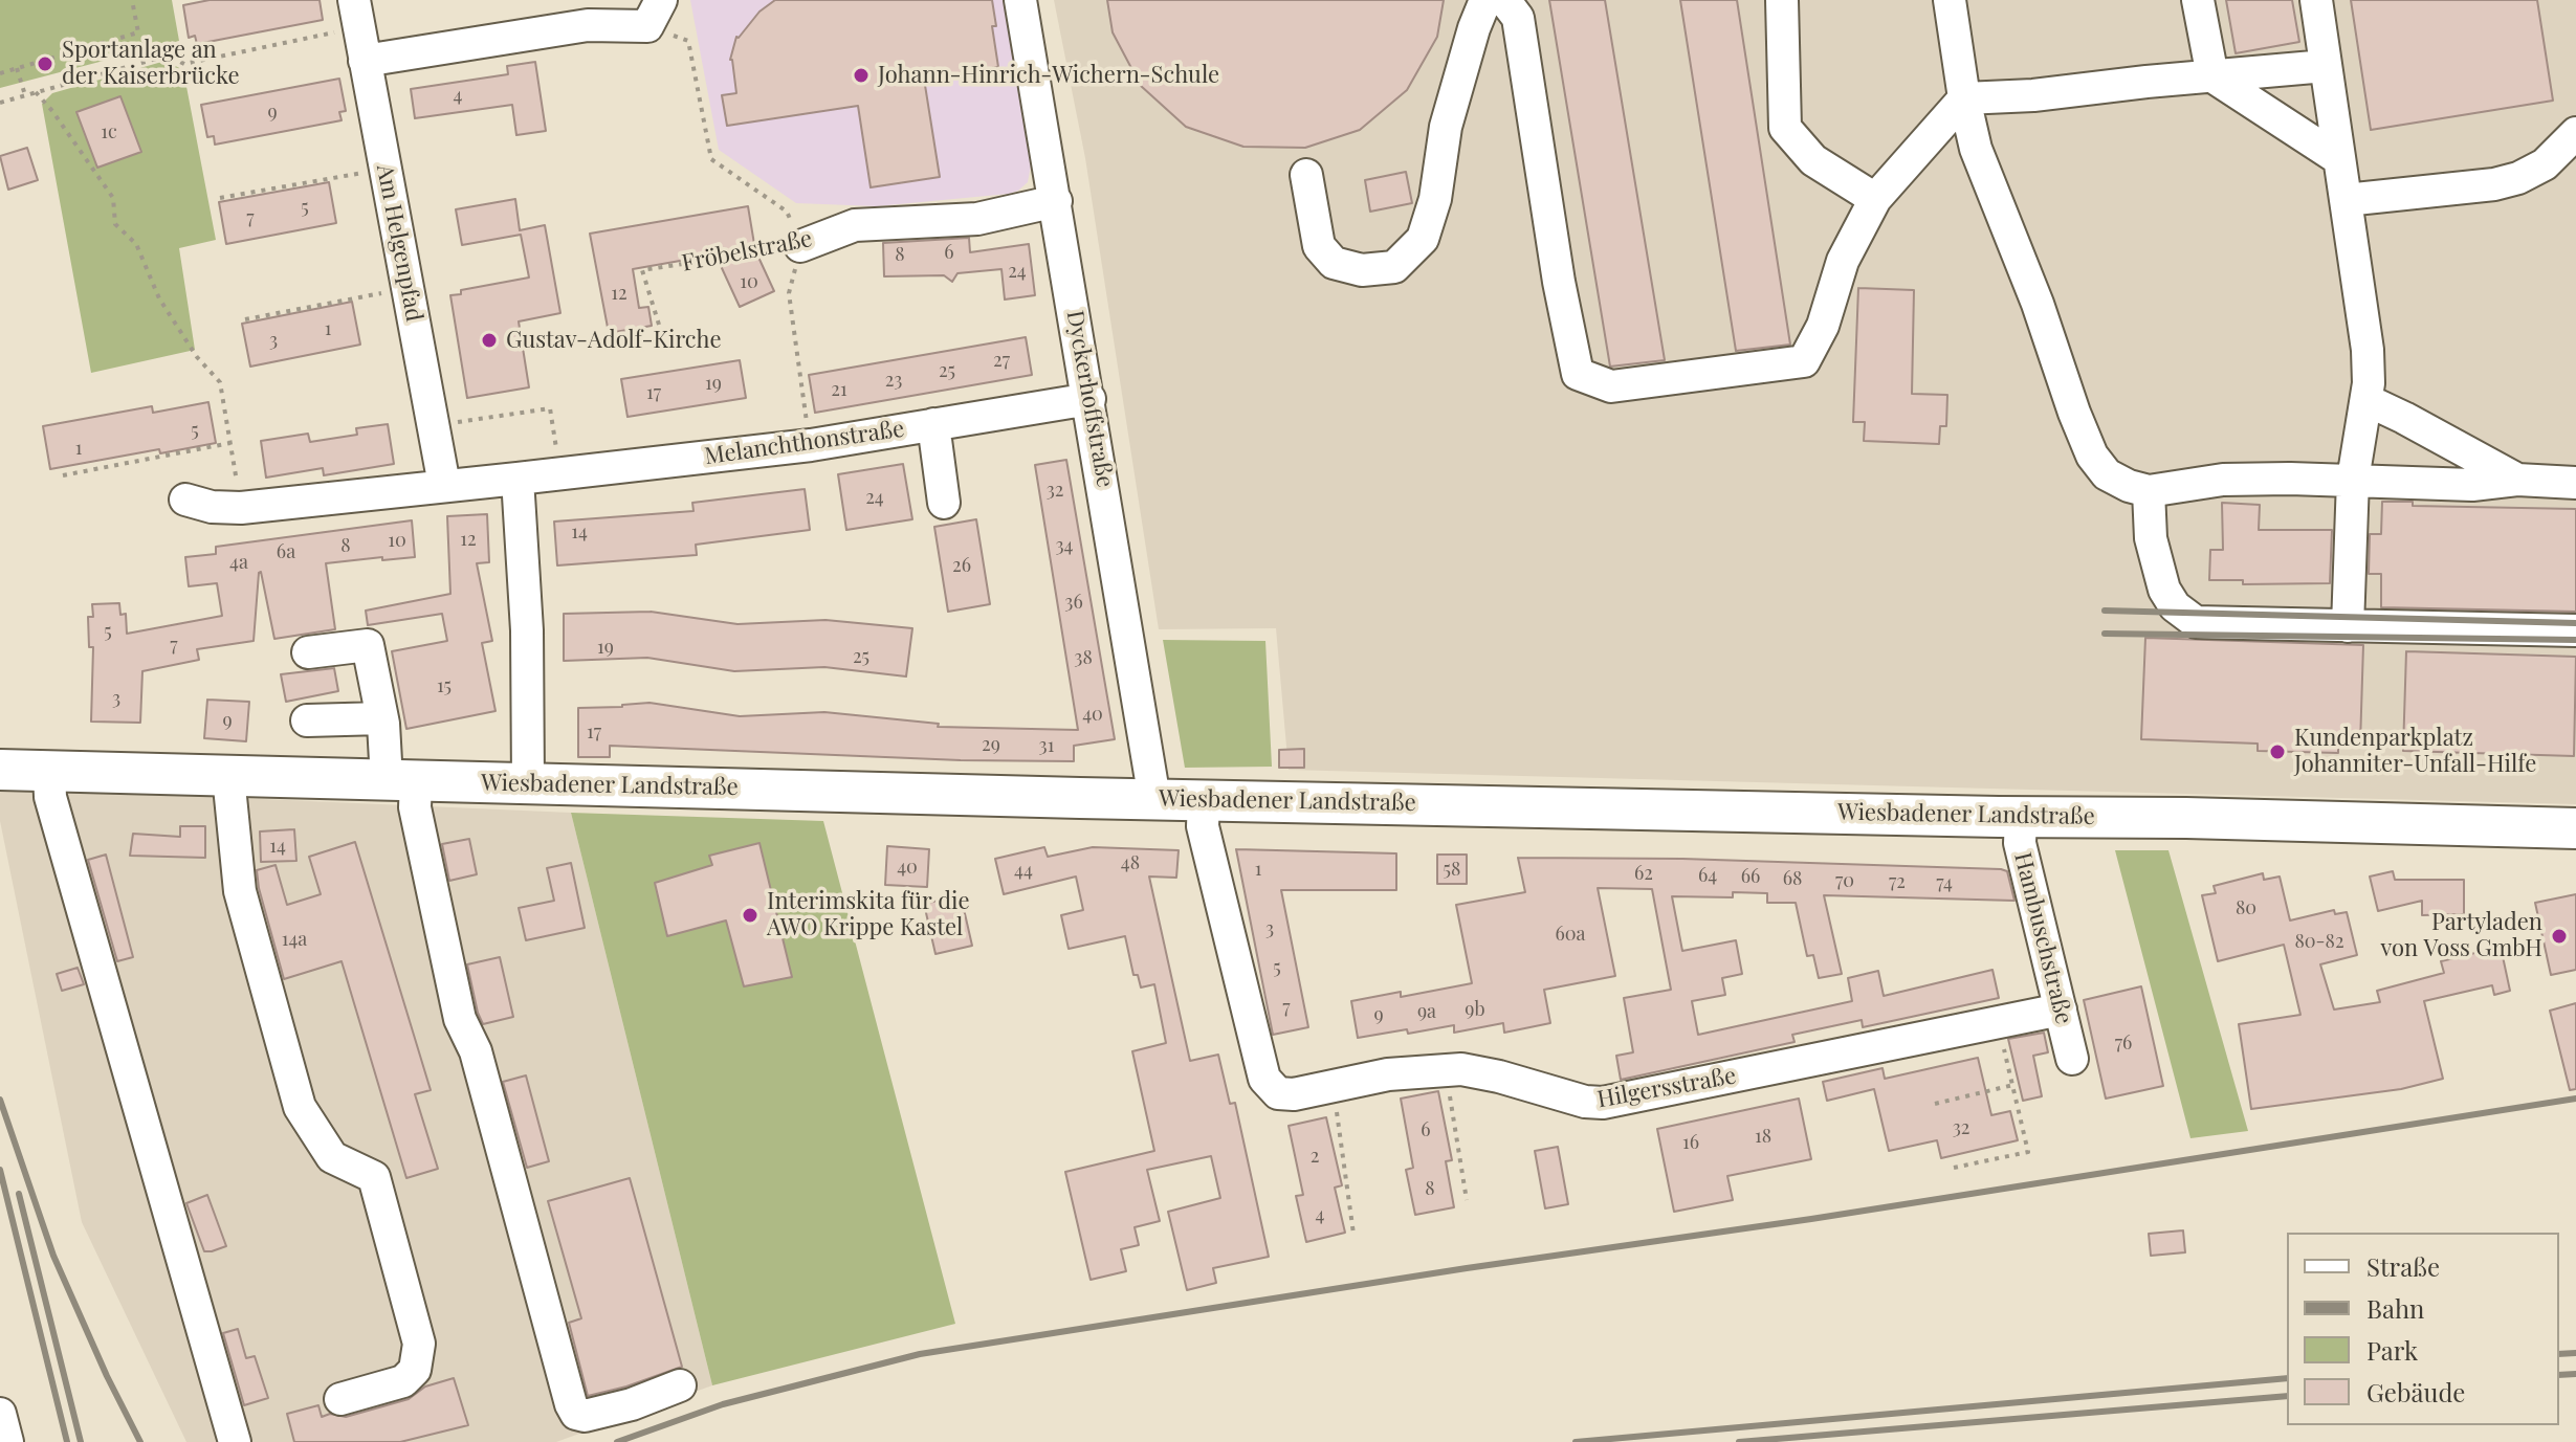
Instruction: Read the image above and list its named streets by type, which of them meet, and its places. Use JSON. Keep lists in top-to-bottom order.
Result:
{
  "streets": {
    "main road": ["Wiesbadener Landstraße"],
    "street": [
      "Am Helgenpfad",
      "Fröbelstraße",
      "Dyckerhoffstraße",
      "Melanchthonstraße",
      "Hambuschstraße",
      "Hilgersstraße"
    ]
  },
  "crossings": [
    ["Am Helgenpfad", "Melanchthonstraße"],
    ["Fröbelstraße", "Dyckerhoffstraße"],
    ["Dyckerhoffstraße", "Melanchthonstraße"],
    ["Dyckerhoffstraße", "Wiesbadener Landstraße"],
    ["Wiesbadener Landstraße", "Hambuschstraße"],
    ["Wiesbadener Landstraße", "Hilgersstraße"],
    ["Hambuschstraße", "Hilgersstraße"]
  ],
  "places": [
    "Sportanlage an der Kaiserbrücke",
    "Johann-Hinrich-Wichern-Schule",
    "Gustav-Adolf-Kirche",
    "Kundenparkplatz Johanniter-Unfall-Hilfe",
    "Interimskita für die AWO Krippe Kastel",
    "Partyladen von Voss GmbH"
  ],
  "house_numbers": [
    "4",
    "9",
    "1c",
    "5",
    "7",
    "6",
    "8",
    "24",
    "10",
    "12",
    "1",
    "3",
    "27",
    "25",
    "23",
    "19",
    "21",
    "17",
    "5",
    "1",
    "32",
    "24",
    "14",
    "12",
    "10",
    "8",
    "34",
    "6a",
    "4a",
    "26",
    "36",
    "5",
    "7",
    "19",
    "25",
    "38",
    "15",
    "3",
    "40",
    "9",
    "17",
    "29",
    "31",
    "14",
    "48",
    "40",
    "1",
    "58",
    "44",
    "62",
    "64",
    "66",
    "68",
    "70",
    "72",
    "74",
    "80",
    "3",
    "60a",
    "14a",
    "80-82",
    "5",
    "7",
    "9b",
    "9a",
    "9",
    "76",
    "32",
    "6",
    "18",
    "16",
    "2",
    "8",
    "4"
  ],
  "legend": [
    "Straße",
    "Bahn",
    "Park",
    "Gebäude"
  ]
}
